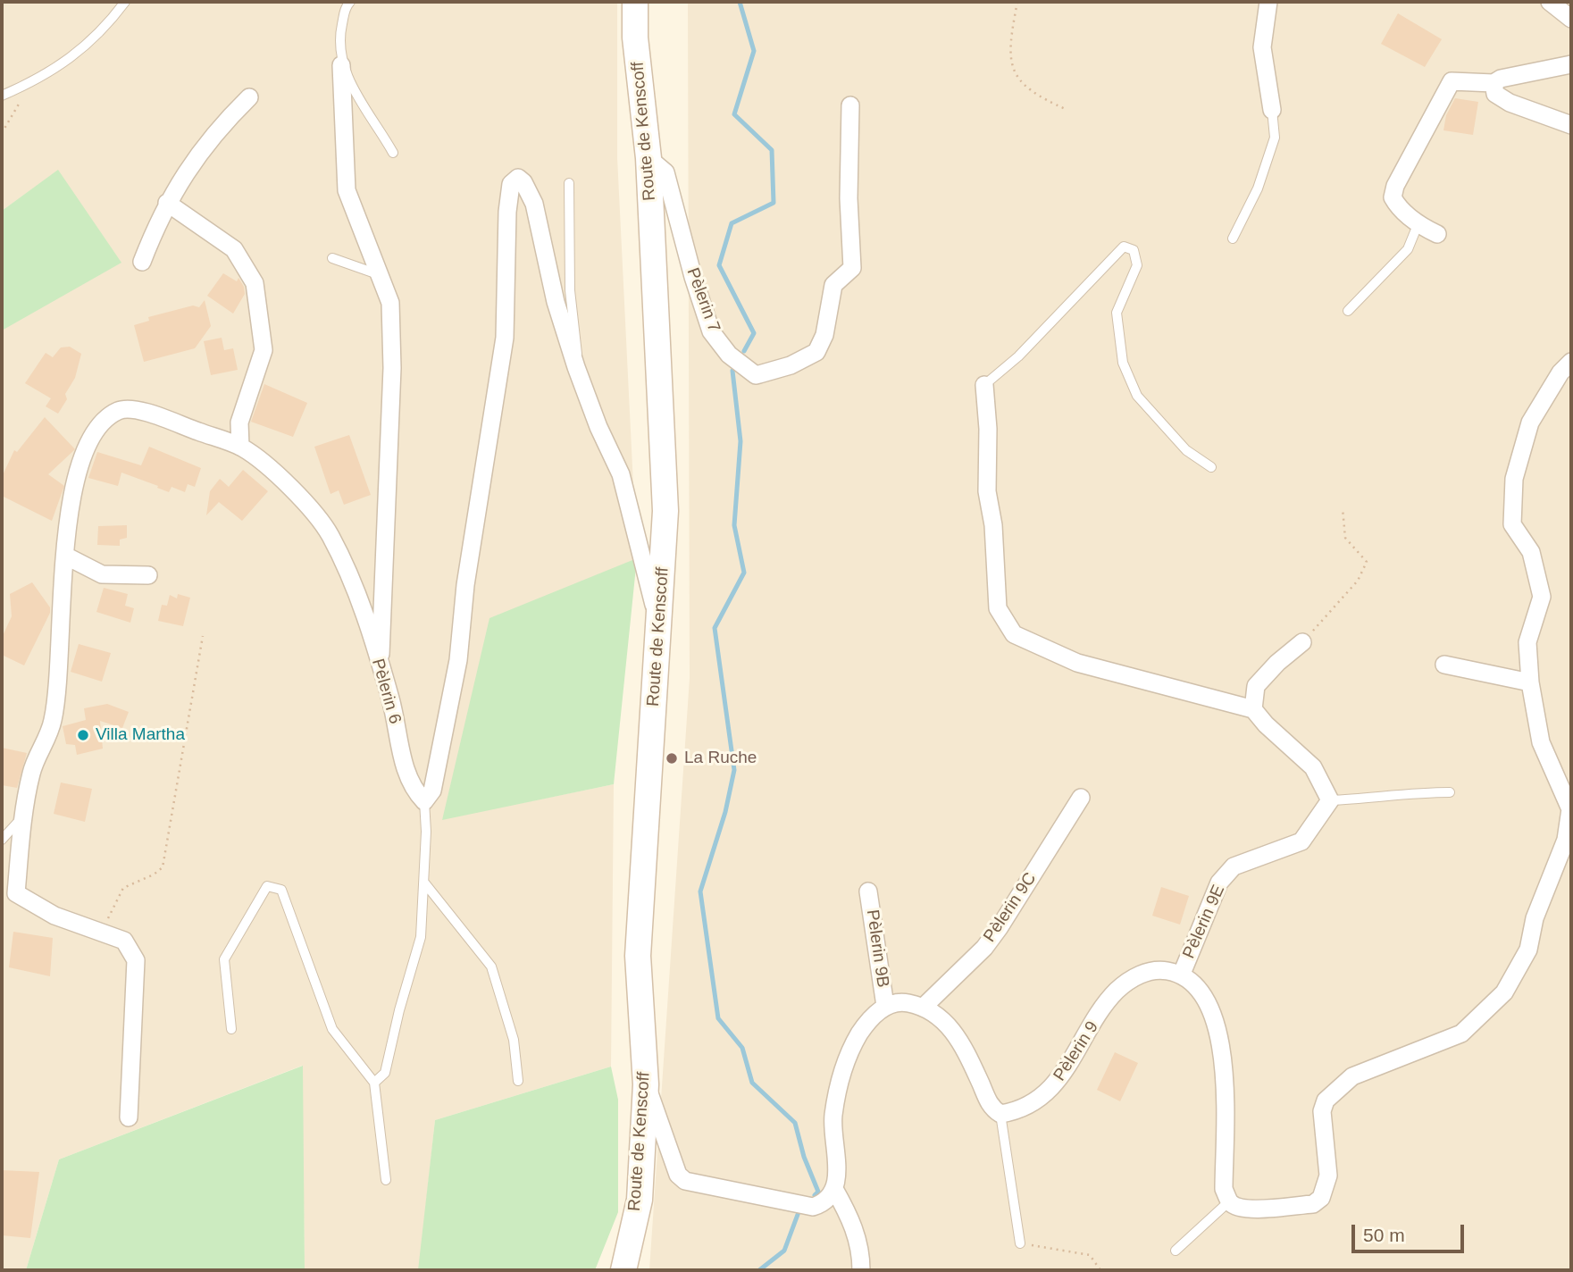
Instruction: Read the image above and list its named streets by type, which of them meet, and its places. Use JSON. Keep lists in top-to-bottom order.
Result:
{
  "streets": {
    "main road": ["Route de Kenscoff"],
    "street": [
      "Pèlerin 7",
      "Pèlerin 6",
      "Pèlerin 9C",
      "Pèlerin 9E",
      "Pèlerin 9B",
      "Pèlerin 9"
    ]
  },
  "crossings": [
    ["Route de Kenscoff", "Pèlerin 7"],
    ["Pèlerin 9E", "Pèlerin 9"]
  ],
  "places": ["Villa Martha", "La Ruche"],
  "scale_bar": "50 m"
}
